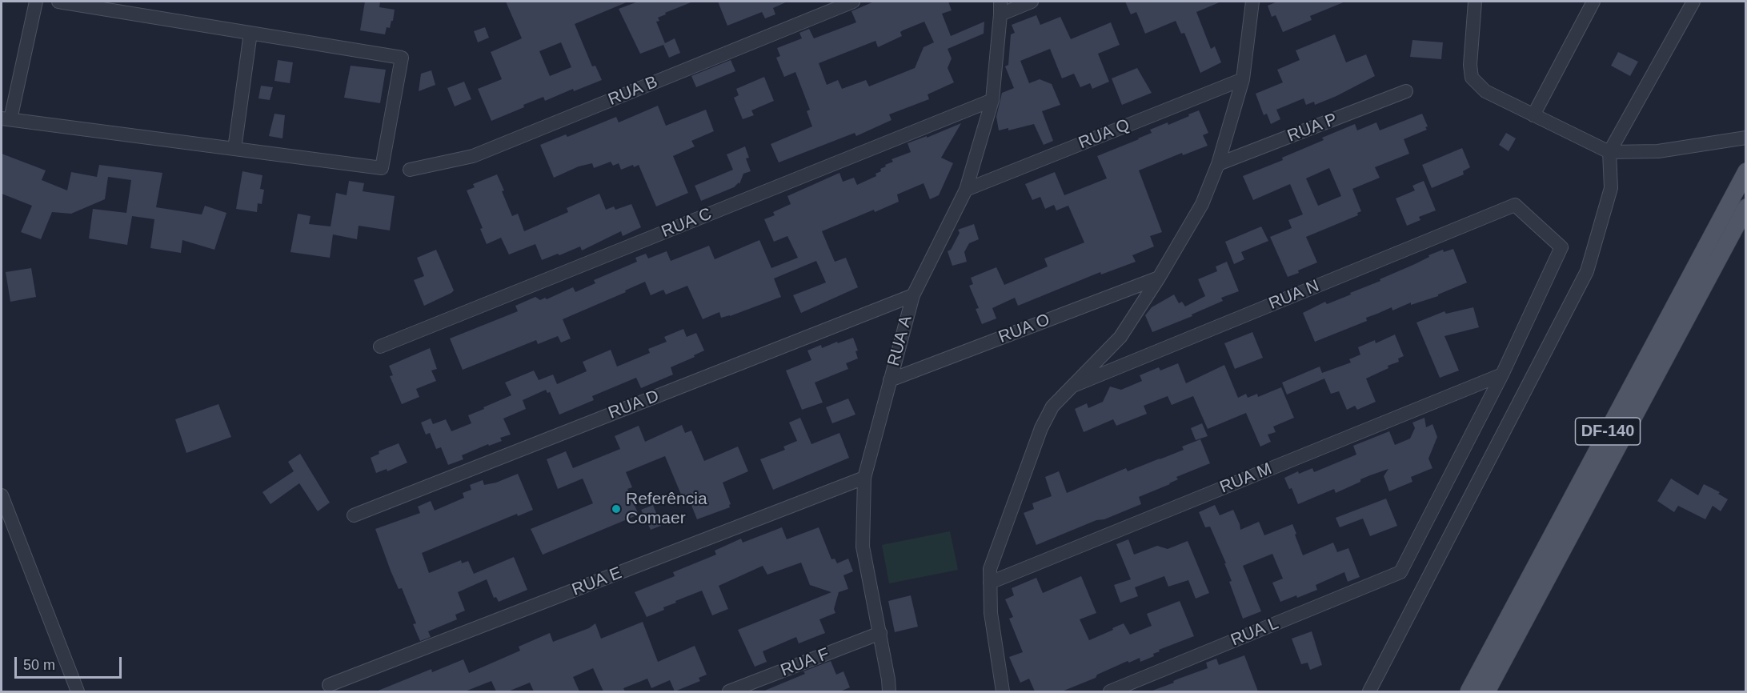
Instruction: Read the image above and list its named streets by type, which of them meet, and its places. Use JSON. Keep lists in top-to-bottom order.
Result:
{
  "streets": {
    "main road": ["DF-140"],
    "street": [
      "RUA B",
      "RUA P",
      "RUA Q",
      "RUA C",
      "RUA N",
      "RUA O",
      "RUA A",
      "RUA D",
      "RUA M",
      "RUA E",
      "RUA L",
      "RUA F"
    ]
  },
  "crossings": [
    ["RUA Q", "RUA A"],
    ["RUA C", "RUA A"],
    ["RUA N", "RUA M"],
    ["RUA N", "RUA L"],
    ["RUA O", "RUA A"],
    ["RUA A", "RUA D"],
    ["RUA A", "RUA E"],
    ["RUA A", "RUA F"],
    ["RUA M", "RUA L"]
  ],
  "places": ["Referência Comaer"],
  "scale_bar": "50 m"
}
